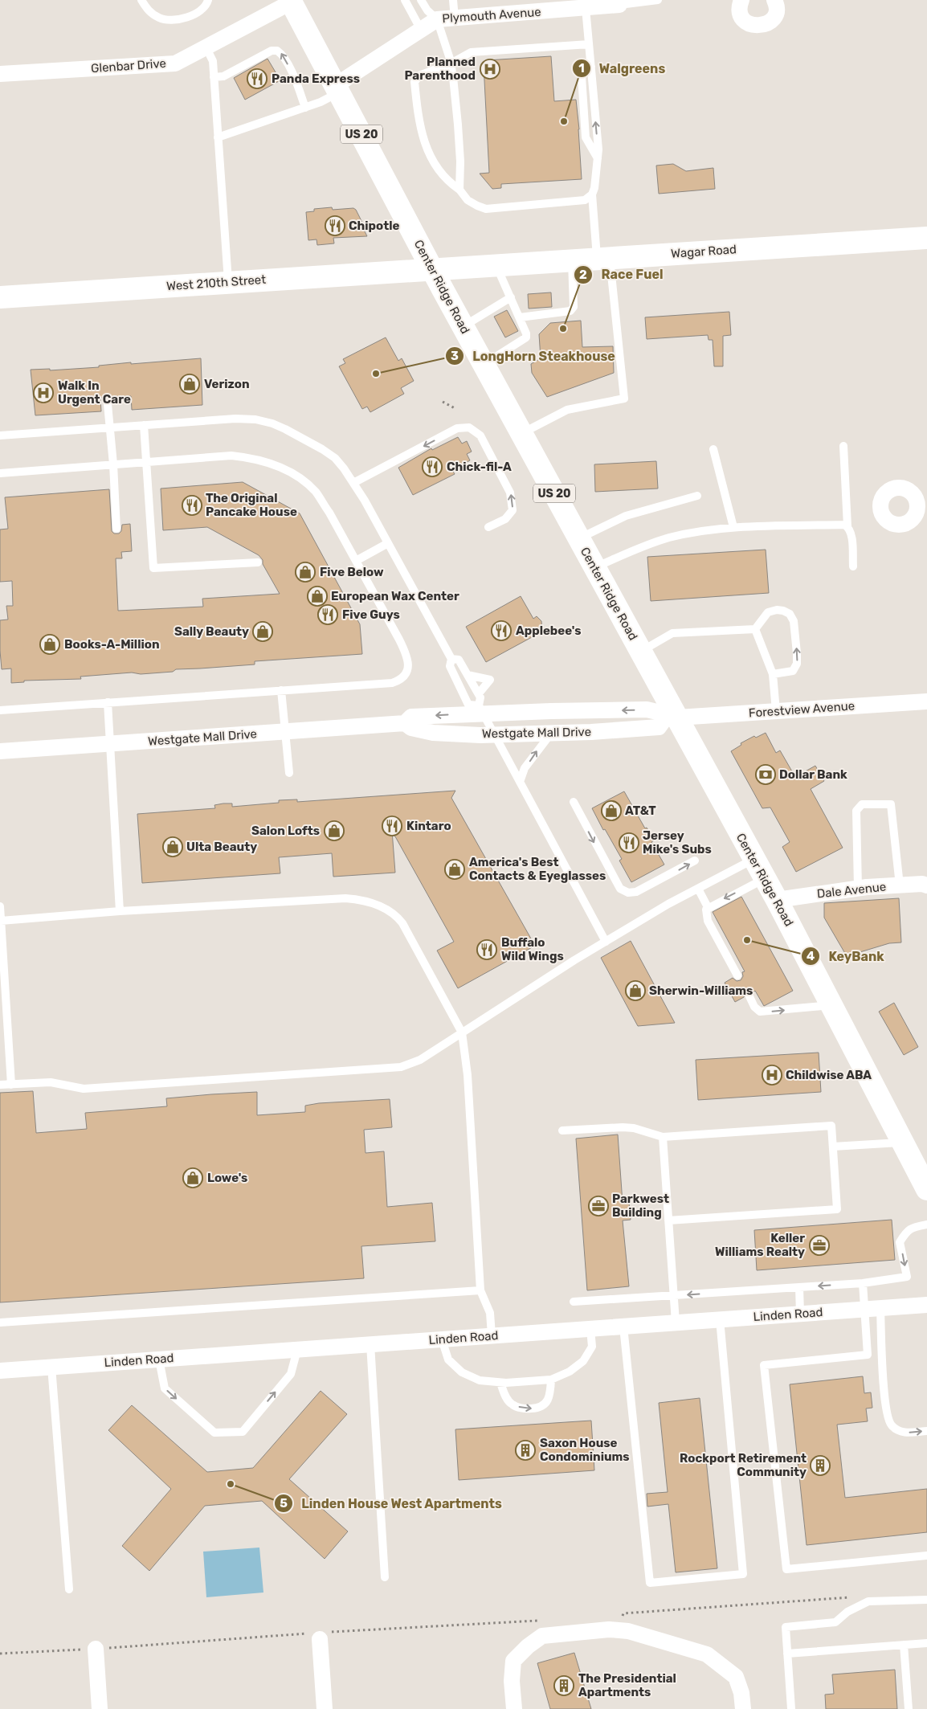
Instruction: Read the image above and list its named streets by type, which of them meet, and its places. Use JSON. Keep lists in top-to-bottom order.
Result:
{
  "streets": {
    "main road": [
      "US 20",
      "Wagar Road",
      "West 210th Street",
      "Center Ridge Road"
    ],
    "street": [
      "Plymouth Avenue",
      "Glenbar Drive",
      "Forestview Avenue",
      "Westgate Mall Drive",
      "Dale Avenue",
      "Linden Road"
    ]
  },
  "crossings": [
    ["Plymouth Avenue", "Center Ridge Road"],
    ["Glenbar Drive", "Center Ridge Road"],
    ["Wagar Road", "West 210th Street"],
    ["Wagar Road", "Center Ridge Road"],
    ["West 210th Street", "Center Ridge Road"],
    ["Center Ridge Road", "Forestview Avenue"],
    ["Center Ridge Road", "Westgate Mall Drive"],
    ["Center Ridge Road", "Dale Avenue"],
    ["Forestview Avenue", "Westgate Mall Drive"]
  ],
  "places": {
    "hospital": ["Planned Parenthood", "Walk In Urgent Care", "Childwise ABA"],
    "restaurant": [
      "Panda Express",
      "Chipotle",
      "Chick-fil-A",
      "The Original Pancake House",
      "Five Guys",
      "Applebee's",
      "Kintaro",
      "Jersey Mike's Subs",
      "Buffalo Wild Wings"
    ],
    "other": [
      "Walgreens",
      "Race Fuel",
      "LongHorn Steakhouse",
      "KeyBank",
      "Linden House West Apartments"
    ],
    "shop": [
      "Verizon",
      "Five Below",
      "European Wax Center",
      "Sally Beauty",
      "Books-A-Million",
      "AT&T",
      "Salon Lofts",
      "Ulta Beauty",
      "America's Best Contacts & Eyeglasses",
      "Sherwin-Williams",
      "Lowe's"
    ],
    "bank": ["Dollar Bank"],
    "office": ["Parkwest Building", "Keller Williams Realty"],
    "building": ["Saxon House Condominiums", "Rockport Retirement Community", "The Presidential Apartments"]
  }
}
